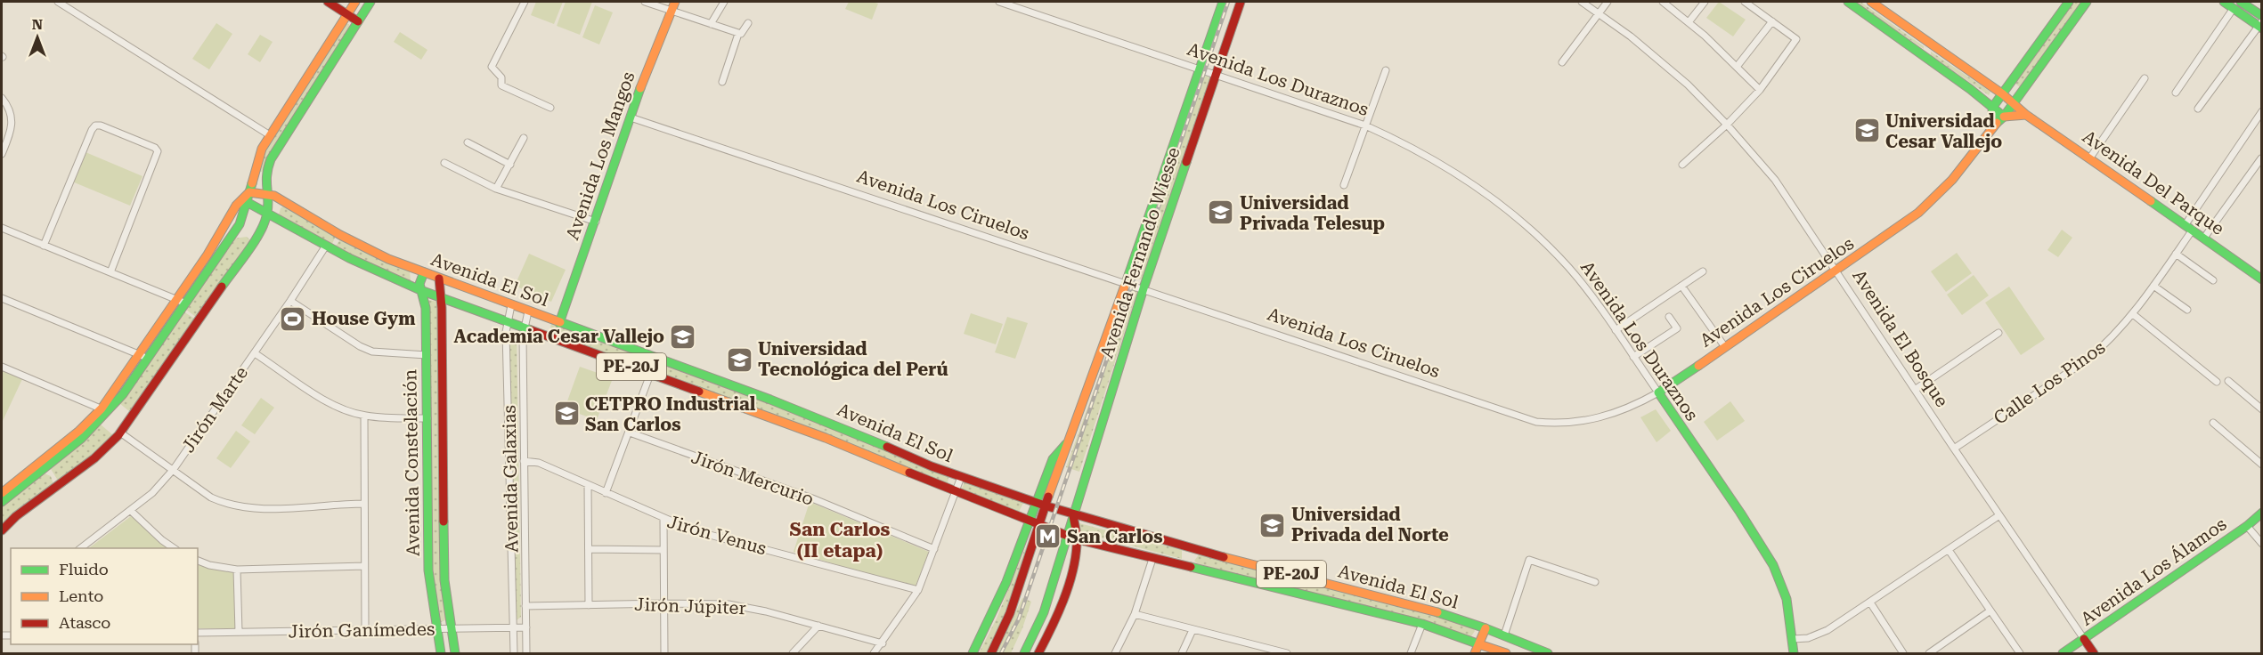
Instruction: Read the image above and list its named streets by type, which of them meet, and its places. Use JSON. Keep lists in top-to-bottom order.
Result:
{
  "streets": {
    "main road": [
      "Avenida Los Duraznos",
      "Avenida Los Mangos",
      "Avenida Del Parque",
      "Avenida Los Ciruelos",
      "Avenida Fernando Wiesse",
      "Avenida El Sol",
      "Avenida El Bosque",
      "PE-20J",
      "Avenida Constelación",
      "Avenida Los Álamos"
    ],
    "street": [
      "Calle Los Pinos",
      "Jirón Marte",
      "Jirón Mercurio",
      "Avenida Galaxias",
      "Jirón Venus",
      "Jirón Júpiter",
      "Jirón Ganímedes"
    ]
  },
  "crossings": [
    ["Avenida Los Duraznos", "Avenida Los Ciruelos"],
    ["Avenida Los Duraznos", "Avenida Fernando Wiesse"],
    ["Avenida Los Mangos", "Avenida Los Ciruelos"],
    ["Avenida Los Mangos", "Avenida El Sol"],
    ["Avenida Del Parque", "Avenida Los Ciruelos"],
    ["Avenida Del Parque", "Calle Los Pinos"],
    ["Avenida Los Ciruelos", "Avenida Fernando Wiesse"],
    ["Avenida Los Ciruelos", "Avenida El Bosque"],
    ["Avenida Fernando Wiesse", "Avenida El Sol"],
    ["Avenida El Sol", "Jirón Marte"],
    ["Avenida El Sol", "Avenida Constelación"],
    ["Avenida El Sol", "Avenida Galaxias"],
    ["Avenida El Bosque", "Calle Los Pinos"],
    ["Avenida El Bosque", "Avenida Los Álamos"],
    ["Avenida Constelación", "Jirón Ganímedes"],
    ["Avenida Galaxias", "Jirón Venus"],
    ["Avenida Galaxias", "Jirón Júpiter"],
    ["Avenida Galaxias", "Jirón Ganímedes"]
  ],
  "districts": ["San Carlos (II etapa)"],
  "places": {
    "school or university": [
      "Universidad Cesar Vallejo",
      "Universidad Privada Telesup",
      "Academia Cesar Vallejo",
      "Universidad Tecnológica del Perú",
      "CETPRO Industrial San Carlos",
      "Universidad Privada del Norte"
    ],
    "sports": ["House Gym"],
    "metro station": ["San Carlos"]
  },
  "legend": ["Fluido", "Lento", "Atasco"],
  "north": "top"
}
